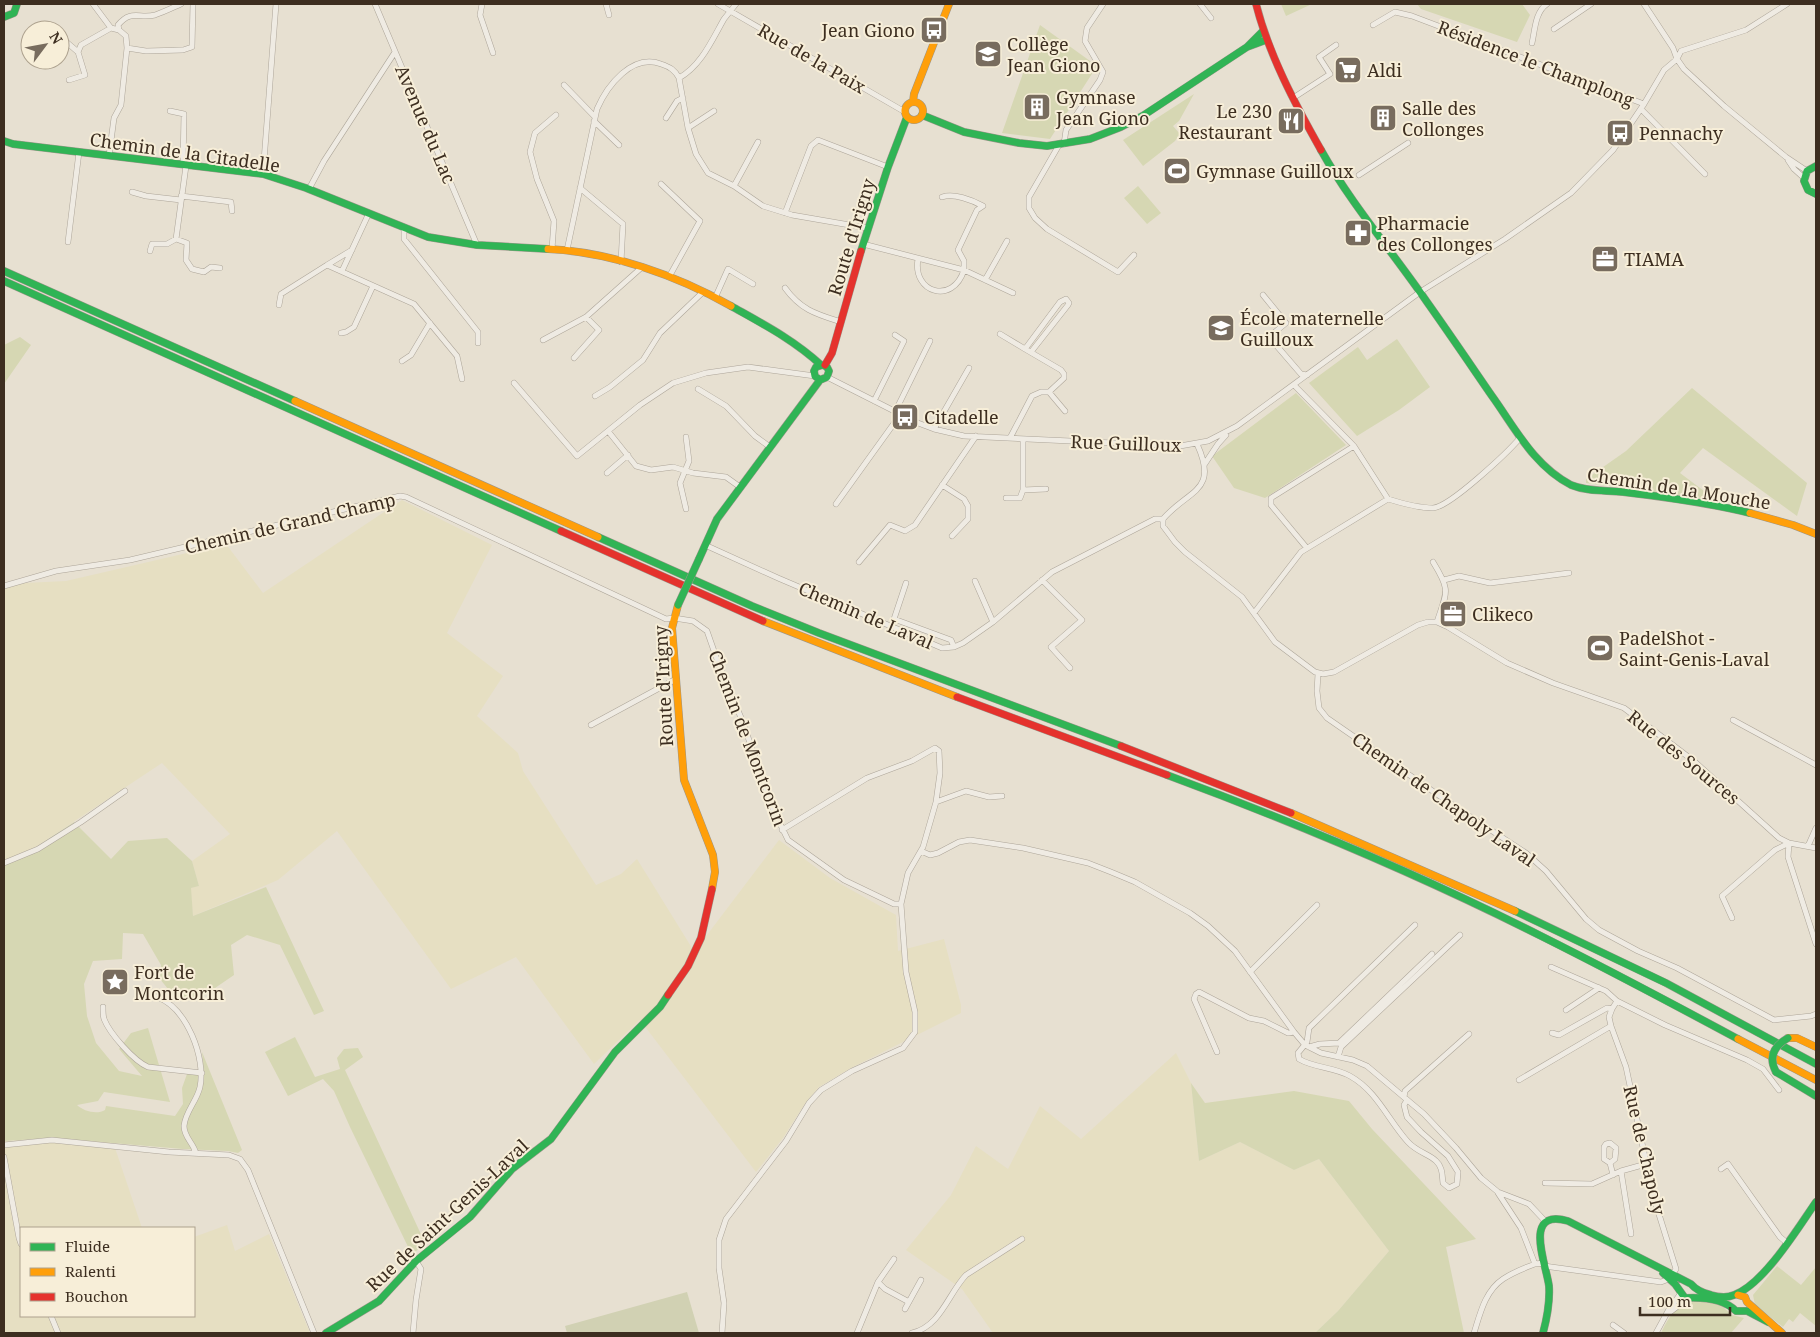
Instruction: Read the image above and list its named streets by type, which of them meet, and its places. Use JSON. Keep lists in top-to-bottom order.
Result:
{
  "streets": {
    "main road": [
      "Chemin de la Citadelle",
      "Route d'Irigny",
      "Chemin de la Mouche",
      "Rue de Saint-Genis-Laval"
    ],
    "street": [
      "Rue de la Paix",
      "Résidence le Champlong",
      "Avenue du Lac",
      "Rue Guilloux",
      "Chemin de Grand Champ",
      "Chemin de Laval",
      "Chemin de Montcorin",
      "Rue des Sources",
      "Chemin de Chapoly Laval",
      "Rue de Chapoly"
    ]
  },
  "crossings": [
    ["Rue de la Paix", "Route d'Irigny"],
    ["Résidence le Champlong", "Rue Guilloux"],
    ["Avenue du Lac", "Chemin de la Citadelle"],
    ["Chemin de la Citadelle", "Route d'Irigny"],
    ["Route d'Irigny", "Rue Guilloux"],
    ["Route d'Irigny", "Chemin de Grand Champ"],
    ["Route d'Irigny", "Chemin de Laval"],
    ["Route d'Irigny", "Chemin de Montcorin"],
    ["Route d'Irigny", "Rue de Saint-Genis-Laval"],
    ["Rue Guilloux", "Chemin de la Mouche"],
    ["Rue Guilloux", "Chemin de Laval"],
    ["Chemin de Grand Champ", "Chemin de Montcorin"]
  ],
  "places": {
    "bus stop": ["Jean Giono", "Pennachy", "Citadelle"],
    "school or university": ["Collège Jean Giono", "École maternelle Guilloux"],
    "supermarket": ["Aldi"],
    "building": ["Gymnase Jean Giono", "Salle des Collonges"],
    "restaurant": ["Le 230 Restaurant"],
    "sports": ["Gymnase Guilloux", "PadelShot - Saint-Genis-Laval"],
    "pharmacy": ["Pharmacie des Collonges"],
    "office": ["TIAMA", "Clikeco"],
    "place": ["Fort de Montcorin"]
  },
  "legend": ["Fluide", "Ralenti", "Bouchon"],
  "scale_bar": "100 m",
  "north": "top right"
}
